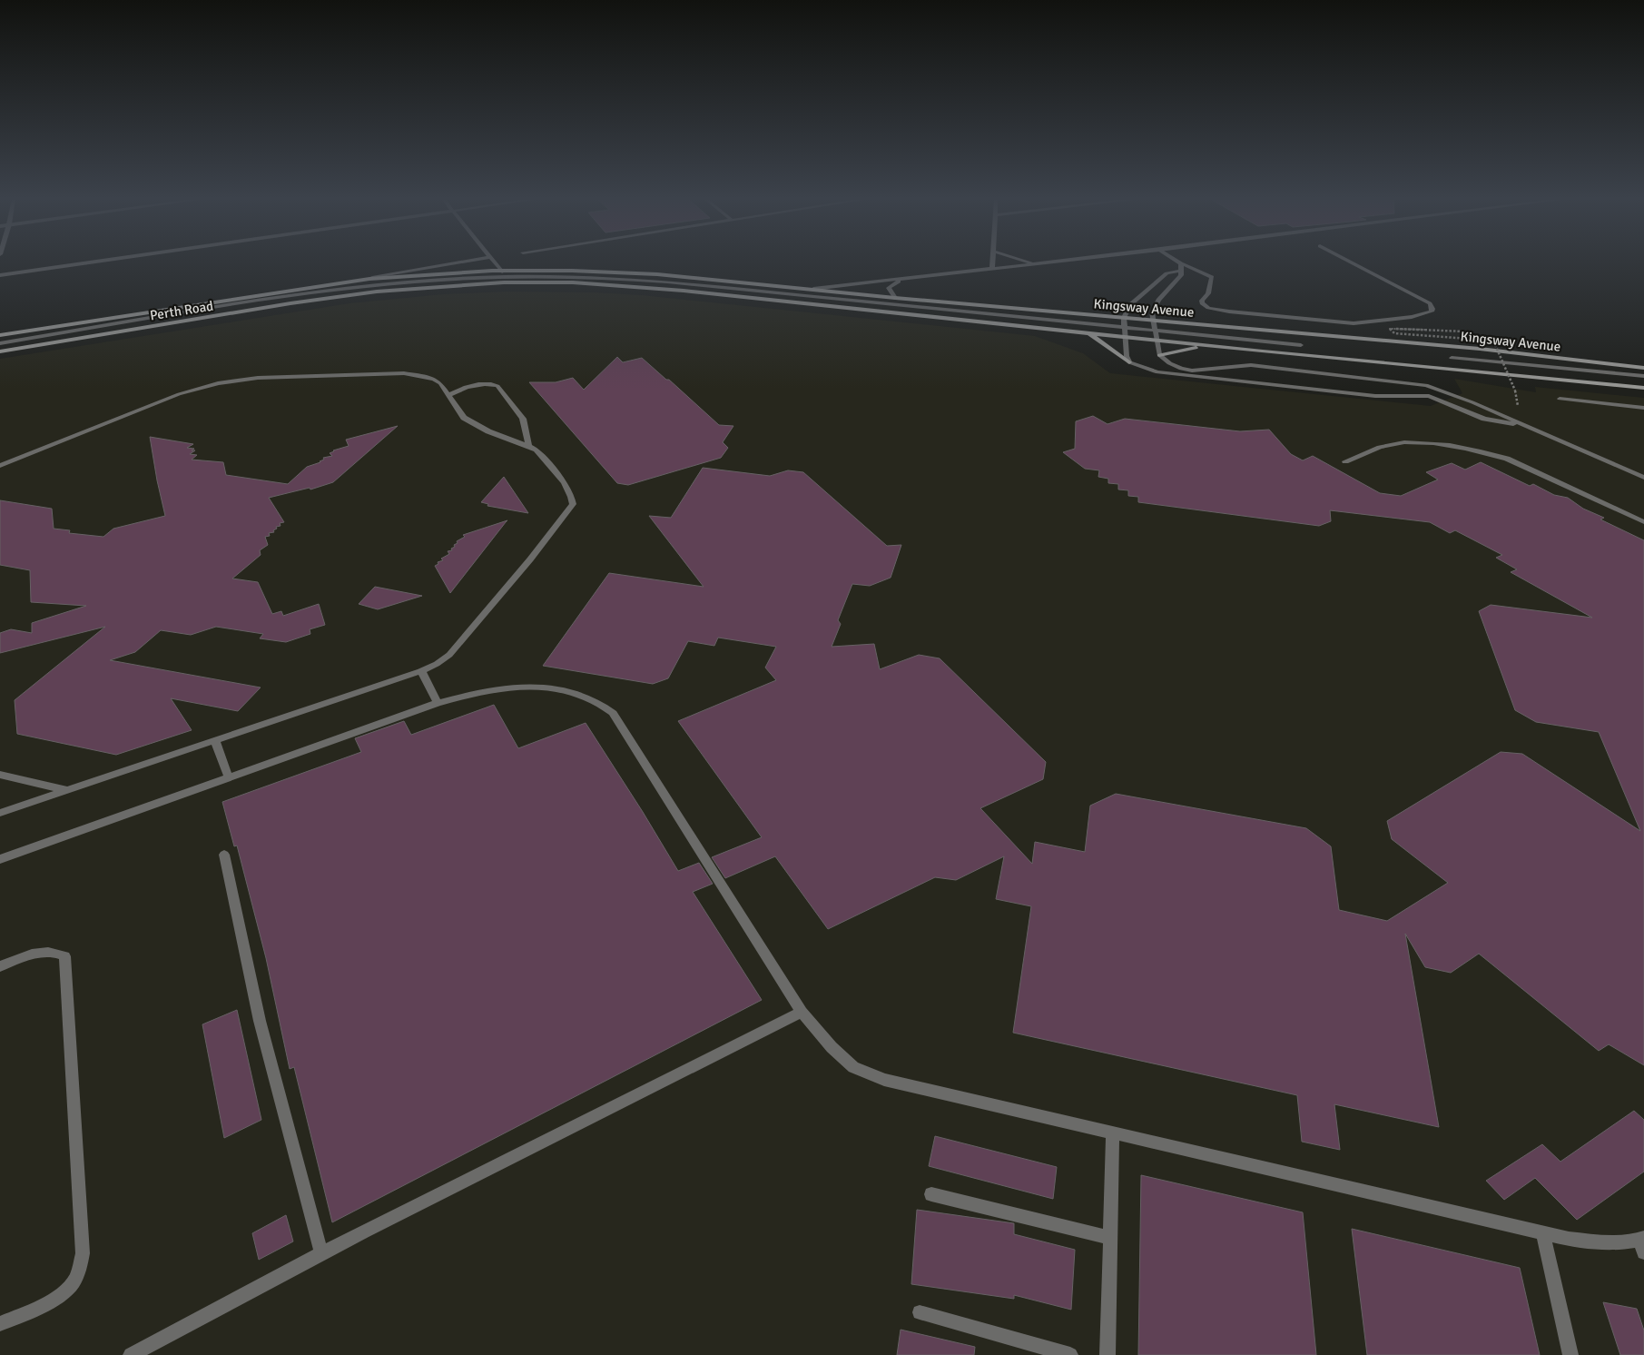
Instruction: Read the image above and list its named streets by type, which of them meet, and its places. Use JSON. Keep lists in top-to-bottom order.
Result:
{
  "streets": {
    "main road": ["Kingsway Avenue", "Perth Road"]
  },
  "crossings": [
    ["Kingsway Avenue", "Perth Road"]
  ]
}
